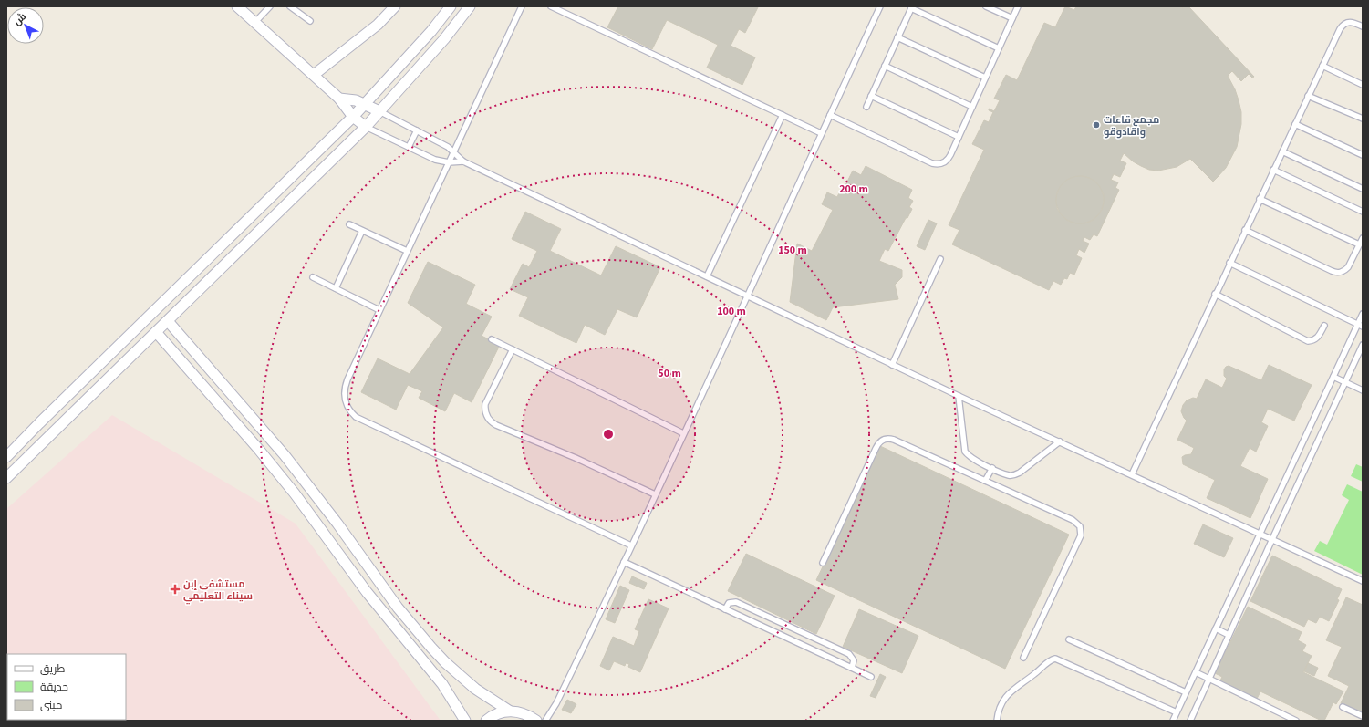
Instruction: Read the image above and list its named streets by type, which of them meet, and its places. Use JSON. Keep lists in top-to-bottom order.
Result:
{
  "places": {
    "other": ["مجمع قاعات واقادوقو"],
    "health": ["مستشفى إبن سيناء التعليمي"]
  },
  "legend": ["طريق", "حديقة", "مبنى"],
  "north": "top left",
  "rings": [
    "200 m",
    "150 m",
    "100 m",
    "50 m"
  ]
}
